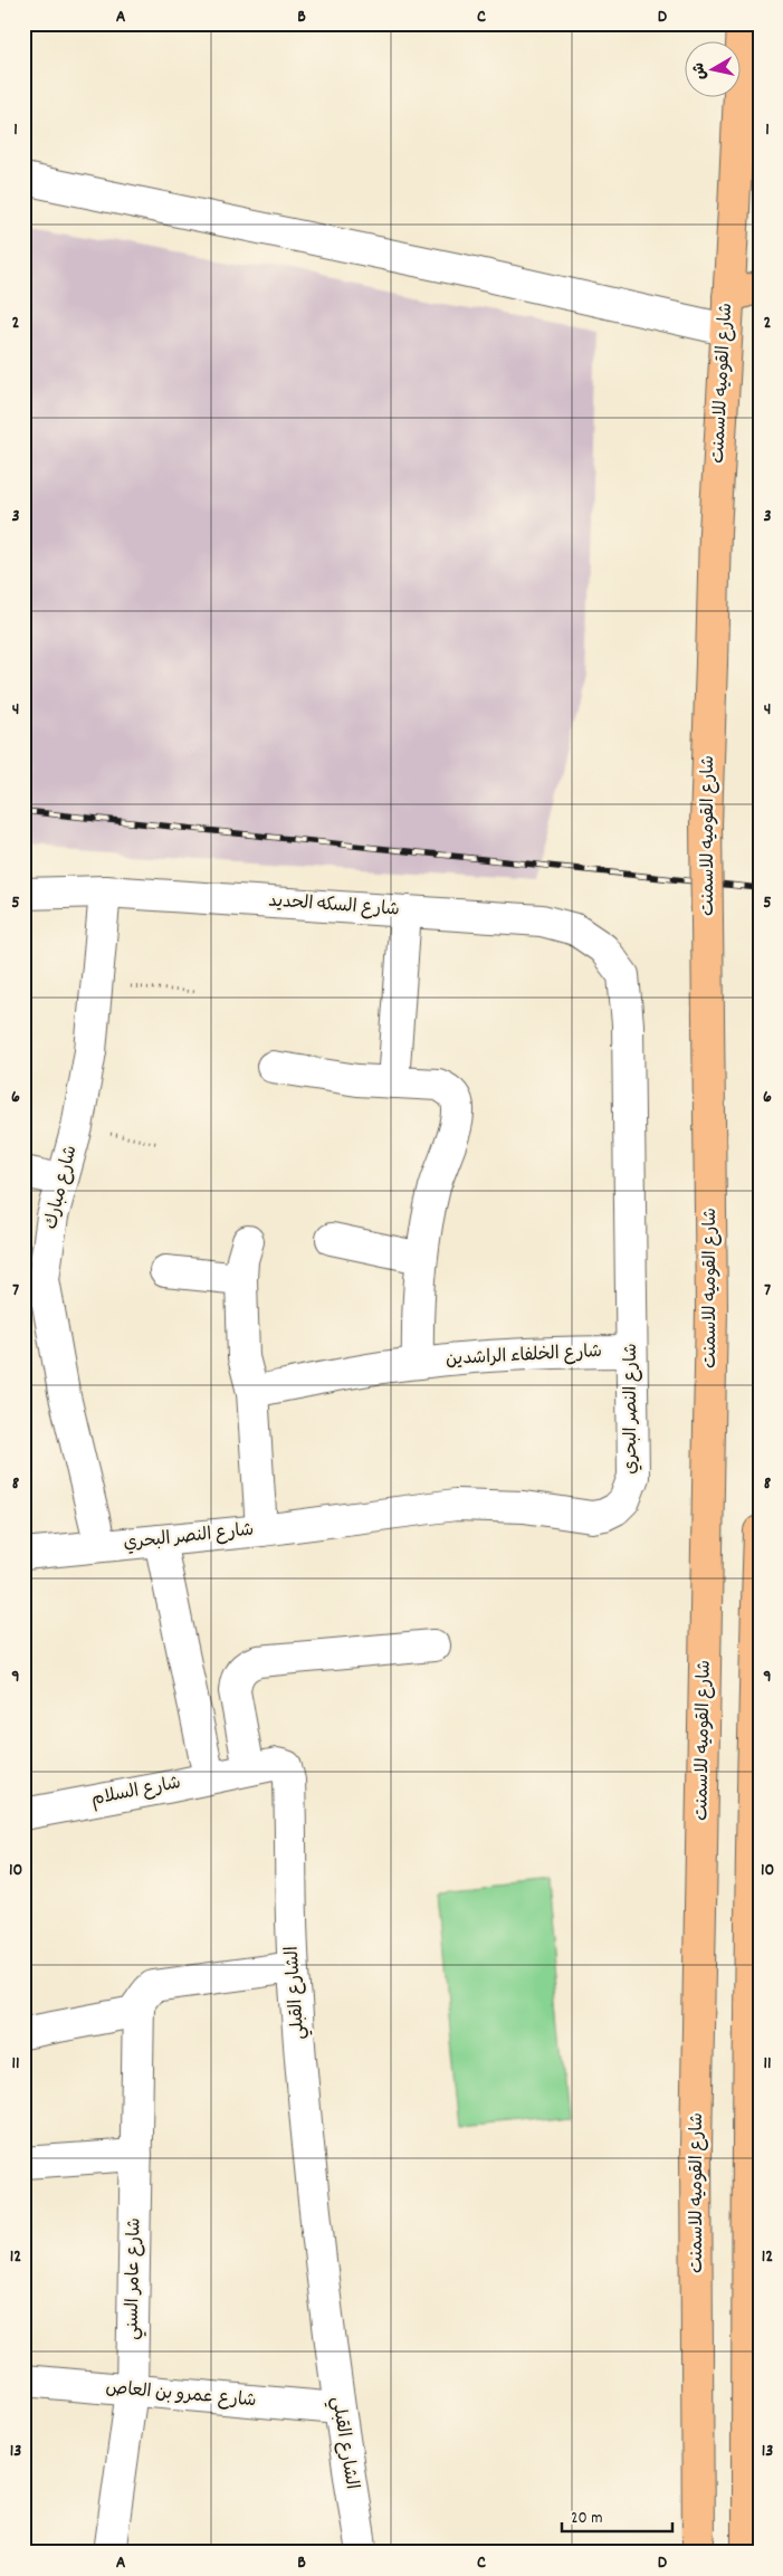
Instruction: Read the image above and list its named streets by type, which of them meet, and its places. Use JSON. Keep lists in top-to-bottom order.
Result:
{
  "streets": {
    "main road": ["شارع القوميه للاسمنت"],
    "street": [
      "شارع السكه الحديد",
      "شارع مبارك",
      "شارع الخلفاء الراشدين",
      "شارع النصر البحري",
      "شارع السلام",
      "الشارع القبلي",
      "شارع عامر السني",
      "شارع عمرو بن العاص"
    ]
  },
  "crossings": [
    ["شارع السكه الحديد", "شارع مبارك"],
    ["شارع السكه الحديد", "شارع النصر البحري"],
    ["شارع مبارك", "شارع النصر البحري"],
    ["شارع الخلفاء الراشدين", "شارع النصر البحري"],
    ["شارع السلام", "الشارع القبلي"],
    ["الشارع القبلي", "شارع عمرو بن العاص"],
    ["شارع عامر السني", "شارع عمرو بن العاص"]
  ],
  "scale_bar": "20 m",
  "north": "left",
  "grid": {
    "columns": [
      "A",
      "B",
      "C",
      "D"
    ],
    "rows": [
      "1",
      "2",
      "3",
      "4",
      "5",
      "6",
      "7",
      "8",
      "9",
      "10",
      "11",
      "12",
      "13"
    ]
  }
}
